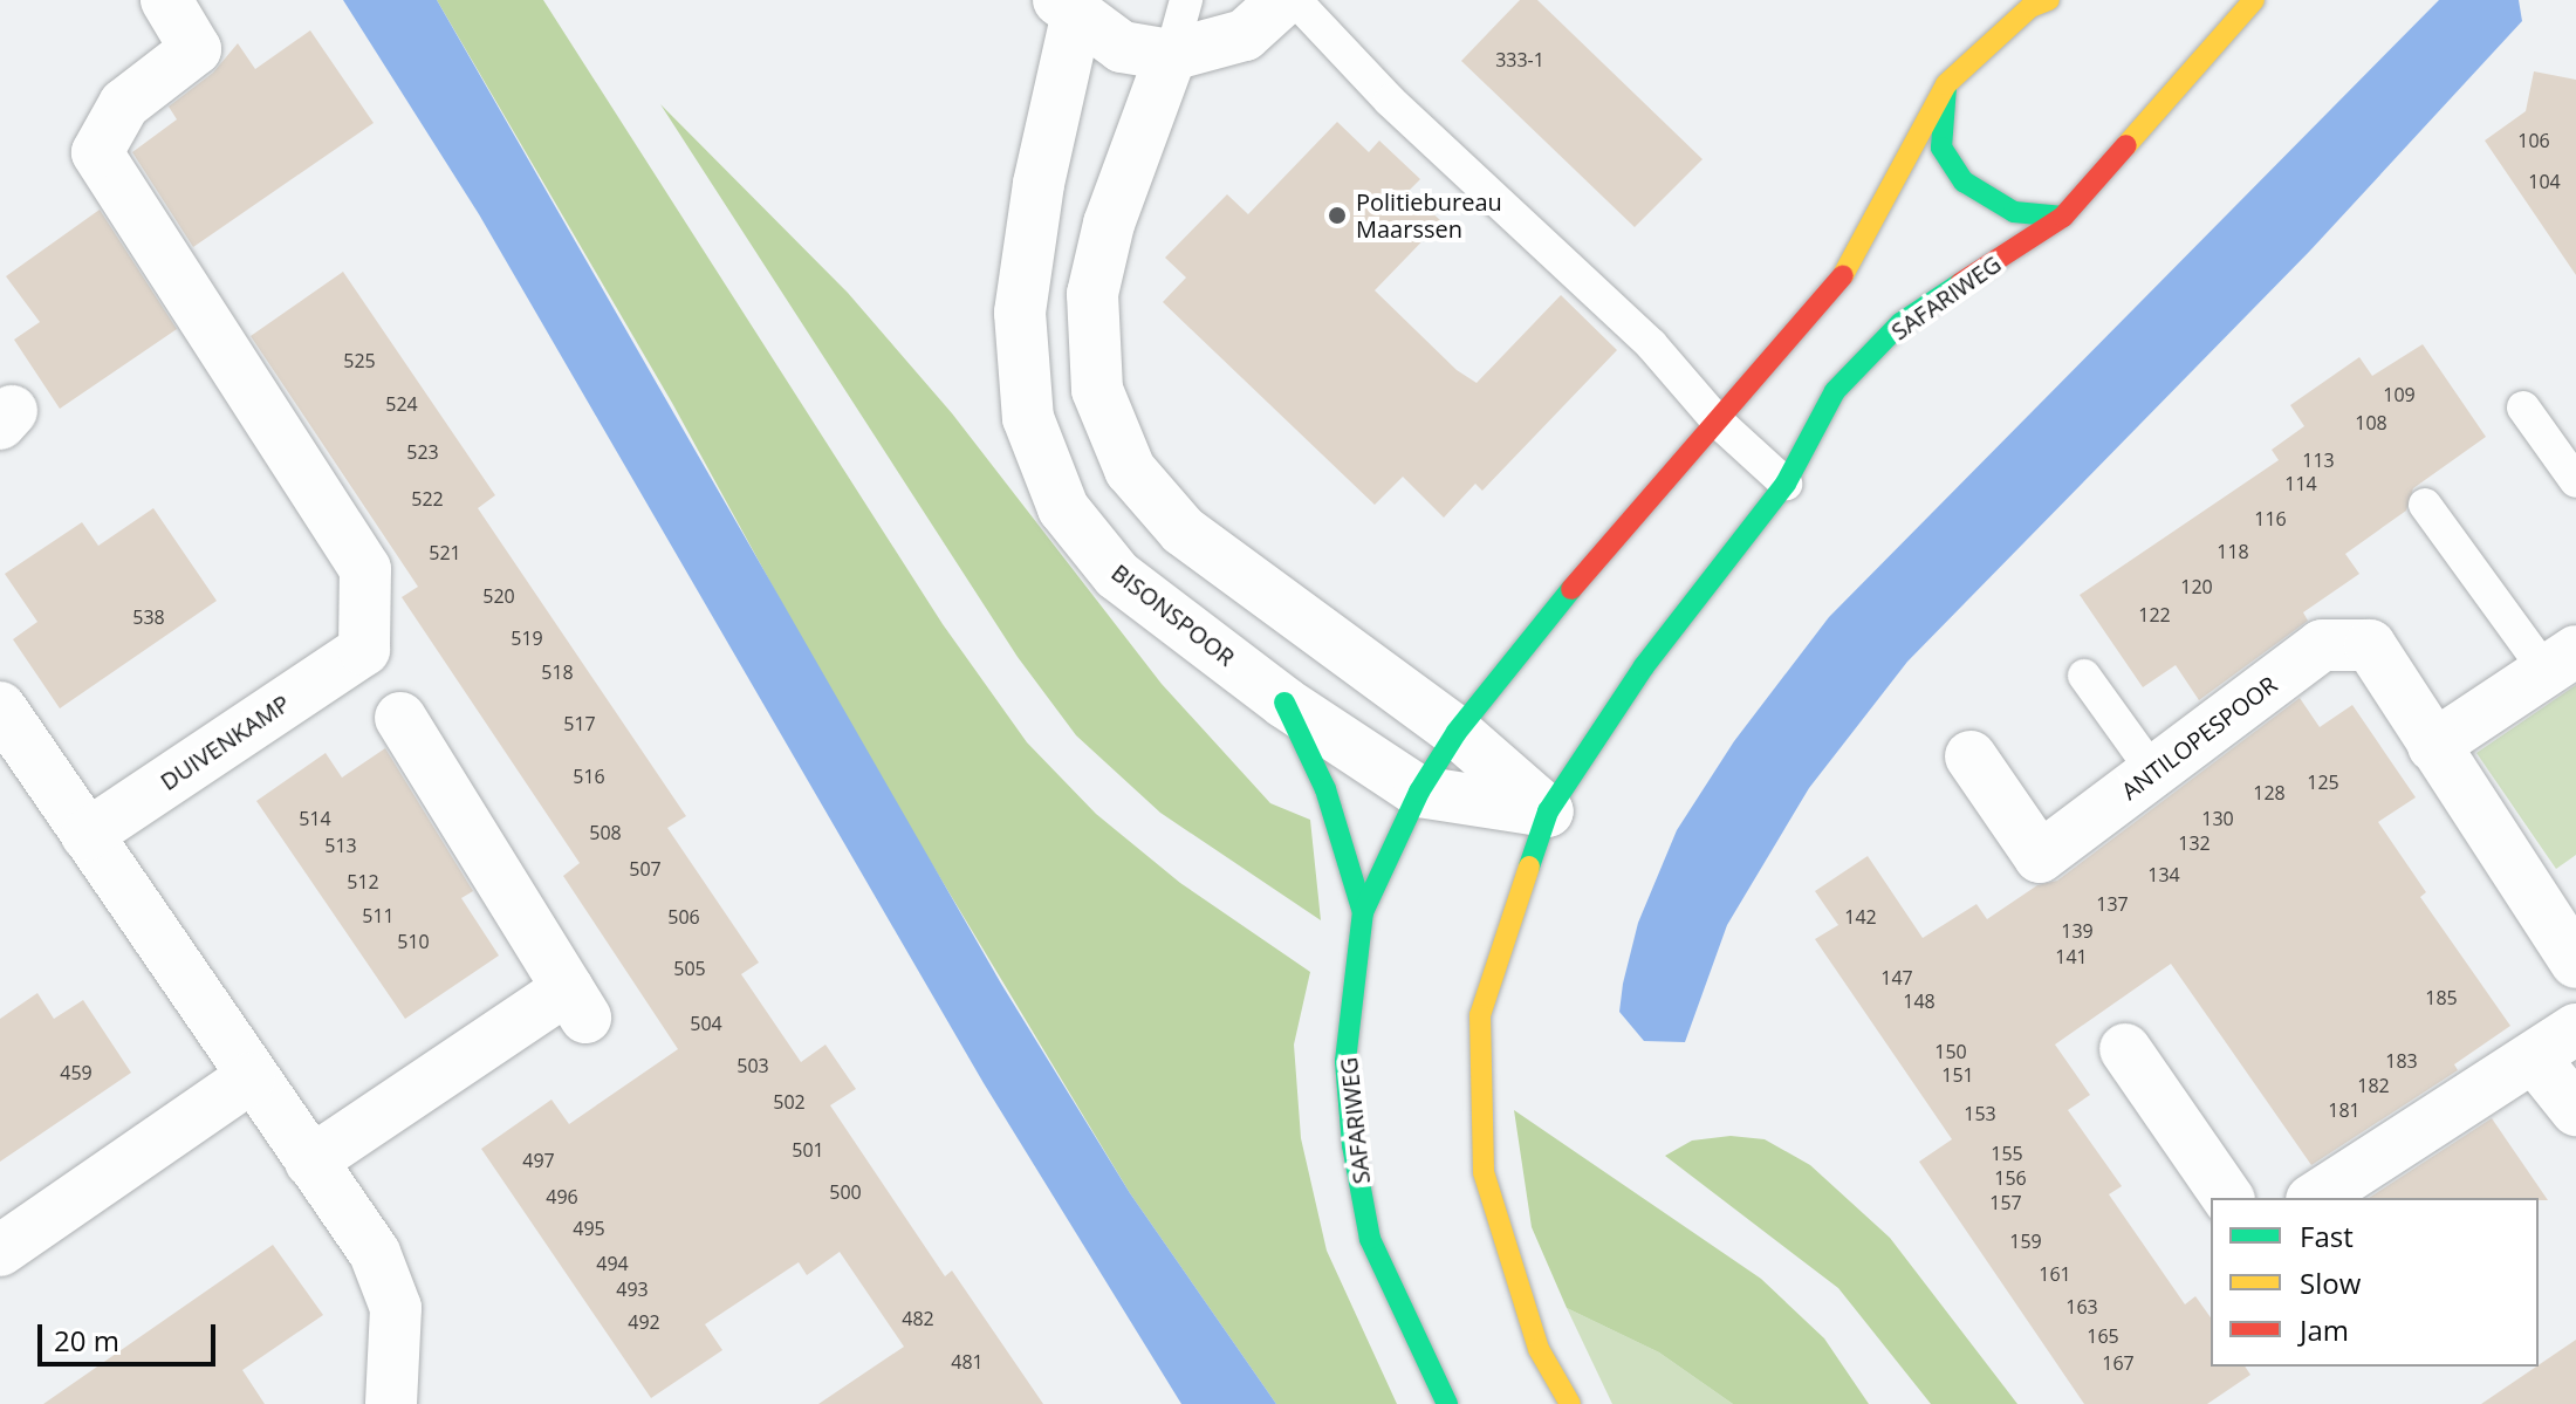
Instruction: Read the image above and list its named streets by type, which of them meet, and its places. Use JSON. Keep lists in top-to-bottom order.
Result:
{
  "streets": {
    "street": [
      "SAFARIWEG",
      "BISONSPOOR",
      "ANTILOPESPOOR",
      "DUIVENKAMP"
    ]
  },
  "crossings": [
    ["SAFARIWEG", "BISONSPOOR"]
  ],
  "places": ["Politiebureau Maarssen"],
  "house_numbers": [
    "333-1",
    "106",
    "104",
    "525",
    "109",
    "524",
    "108",
    "523",
    "113",
    "114",
    "522",
    "116",
    "118",
    "521",
    "120",
    "520",
    "122",
    "538",
    "519",
    "518",
    "517",
    "516",
    "125",
    "128",
    "514",
    "130",
    "508",
    "132",
    "513",
    "507",
    "134",
    "512",
    "137",
    "511",
    "506",
    "142",
    "139",
    "510",
    "141",
    "505",
    "147",
    "185",
    "148",
    "504",
    "150",
    "183",
    "503",
    "459",
    "151",
    "182",
    "502",
    "181",
    "153",
    "501",
    "155",
    "497",
    "156",
    "500",
    "496",
    "157",
    "495",
    "159",
    "494",
    "161",
    "493",
    "163",
    "482",
    "492",
    "165",
    "481",
    "167"
  ],
  "legend": ["Fast", "Slow", "Jam"],
  "scale_bar": "20 m"
}
